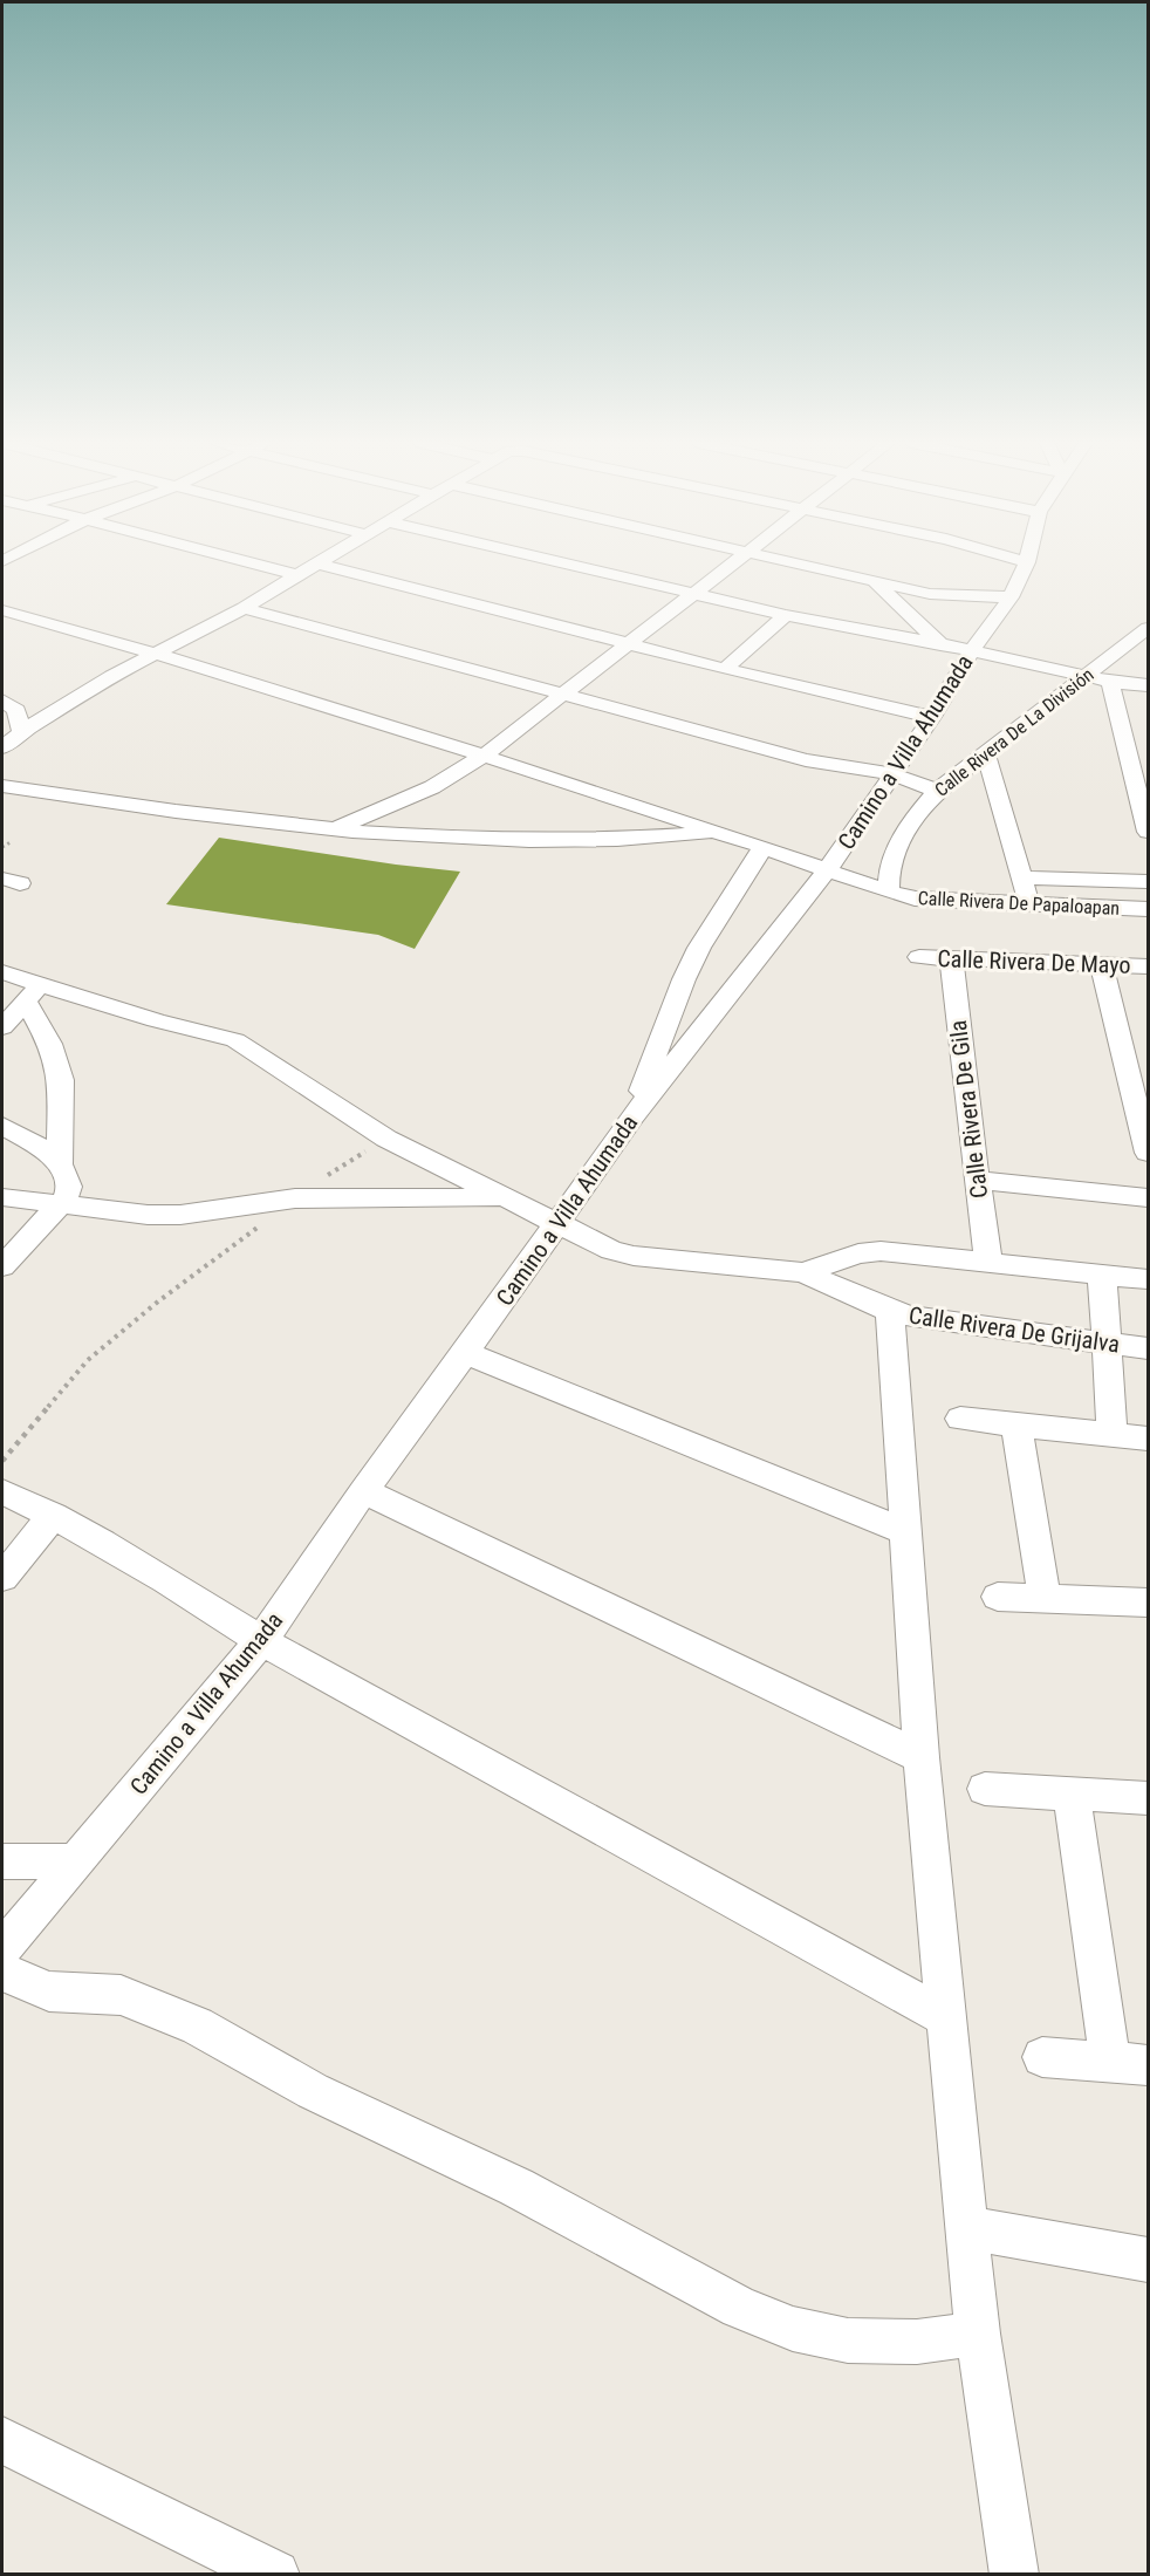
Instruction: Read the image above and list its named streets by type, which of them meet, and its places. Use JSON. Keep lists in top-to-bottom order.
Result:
{
  "streets": {
    "street": [
      "Calle Rivera De La División",
      "Camino a Villa Ahumada",
      "Calle Rivera De Papaloapan",
      "Calle Rivera De Mayo",
      "Calle Rivera De Gila",
      "Calle Rivera De Grijalva"
    ]
  },
  "crossings": [
    ["Calle Rivera De La División", "Calle Rivera De Papaloapan"],
    ["Camino a Villa Ahumada", "Calle Rivera De Papaloapan"],
    ["Calle Rivera De Mayo", "Calle Rivera De Gila"]
  ]
}
